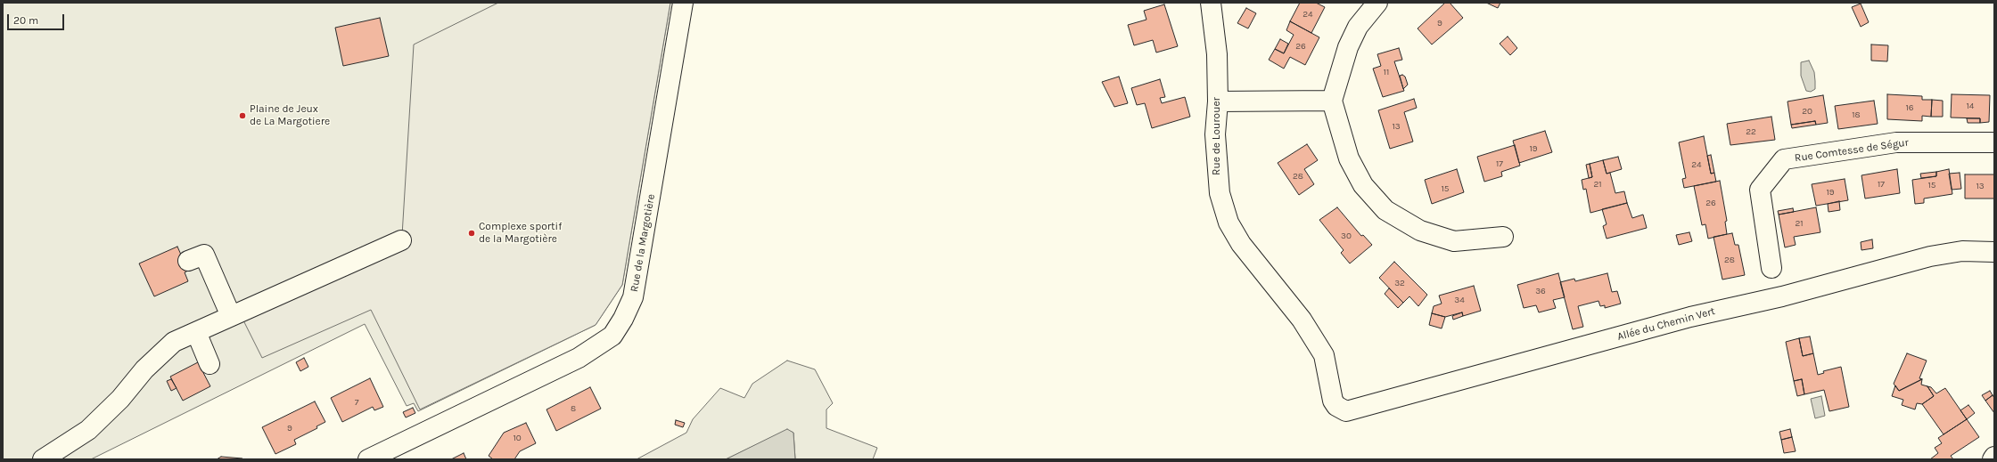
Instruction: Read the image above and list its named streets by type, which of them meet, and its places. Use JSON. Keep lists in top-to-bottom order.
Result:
{
  "streets": {
    "street": [
      "Rue de Lourouer",
      "Rue Comtesse de Ségur",
      "Rue de la Margotière",
      "Allée du Chemin Vert"
    ]
  },
  "crossings": [
    ["Rue de Lourouer", "Allée du Chemin Vert"]
  ],
  "places": ["Plaine de Jeux de La Margotiere", "Complexe sportif de la Margotière"],
  "house_numbers": [
    "24",
    "9",
    "26",
    "11",
    "14",
    "16",
    "20",
    "18",
    "13",
    "22",
    "19",
    "17",
    "24",
    "28",
    "21",
    "17",
    "15",
    "13",
    "15",
    "19",
    "26",
    "21",
    "30",
    "28",
    "32",
    "36",
    "34",
    "7",
    "8",
    "9",
    "10"
  ],
  "scale_bar": "20 m"
}
